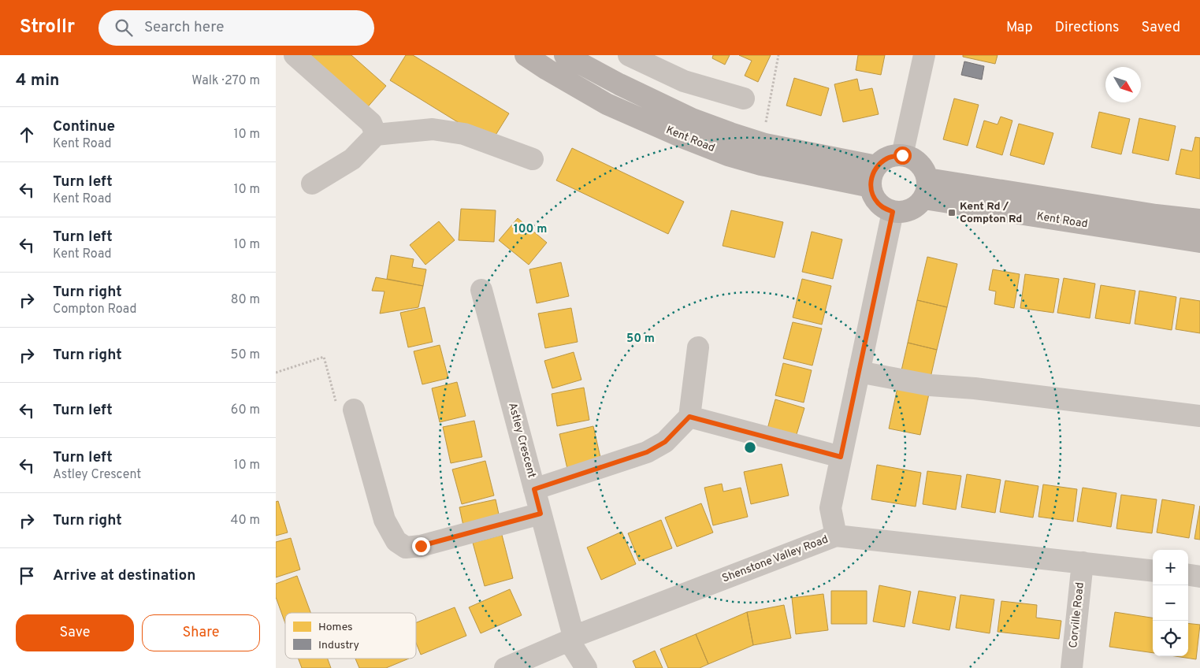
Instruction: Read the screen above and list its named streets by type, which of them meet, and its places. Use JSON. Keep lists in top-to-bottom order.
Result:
{
  "streets": {
    "main road": ["Kent Road"],
    "street": ["Astley Crescent", "Shenstone Valley Road", "Corville Road"]
  },
  "crossings": [
    ["Astley Crescent", "Shenstone Valley Road"],
    ["Shenstone Valley Road", "Corville Road"]
  ],
  "places": {
    "transit": ["Kent Rd / Compton Rd"]
  },
  "legend": ["Homes", "Industry"],
  "north": "bottom right",
  "page": {
    "header": "Strollr",
    "search": "Search here",
    "nav": ["Map", "Directions", "Saved"],
    "heading": ["4 min", "Walk · 270 m"],
    "list": [
      ["Continue", "Kent Road", "10 m"],
      ["Turn left", "Kent Road", "10 m"],
      ["Turn left", "Kent Road", "10 m"],
      ["Turn right", "Compton Road", "80 m"],
      ["Turn right", "50 m"],
      ["Turn left", "60 m"],
      ["Turn left", "Astley Crescent", "10 m"],
      ["Turn right", "40 m"],
      "Arrive at destination"
    ],
    "map_buttons": ["+", "−"],
    "buttons": ["Save", "Share"]
  },
  "rings": ["100 m", "50 m"]
}
